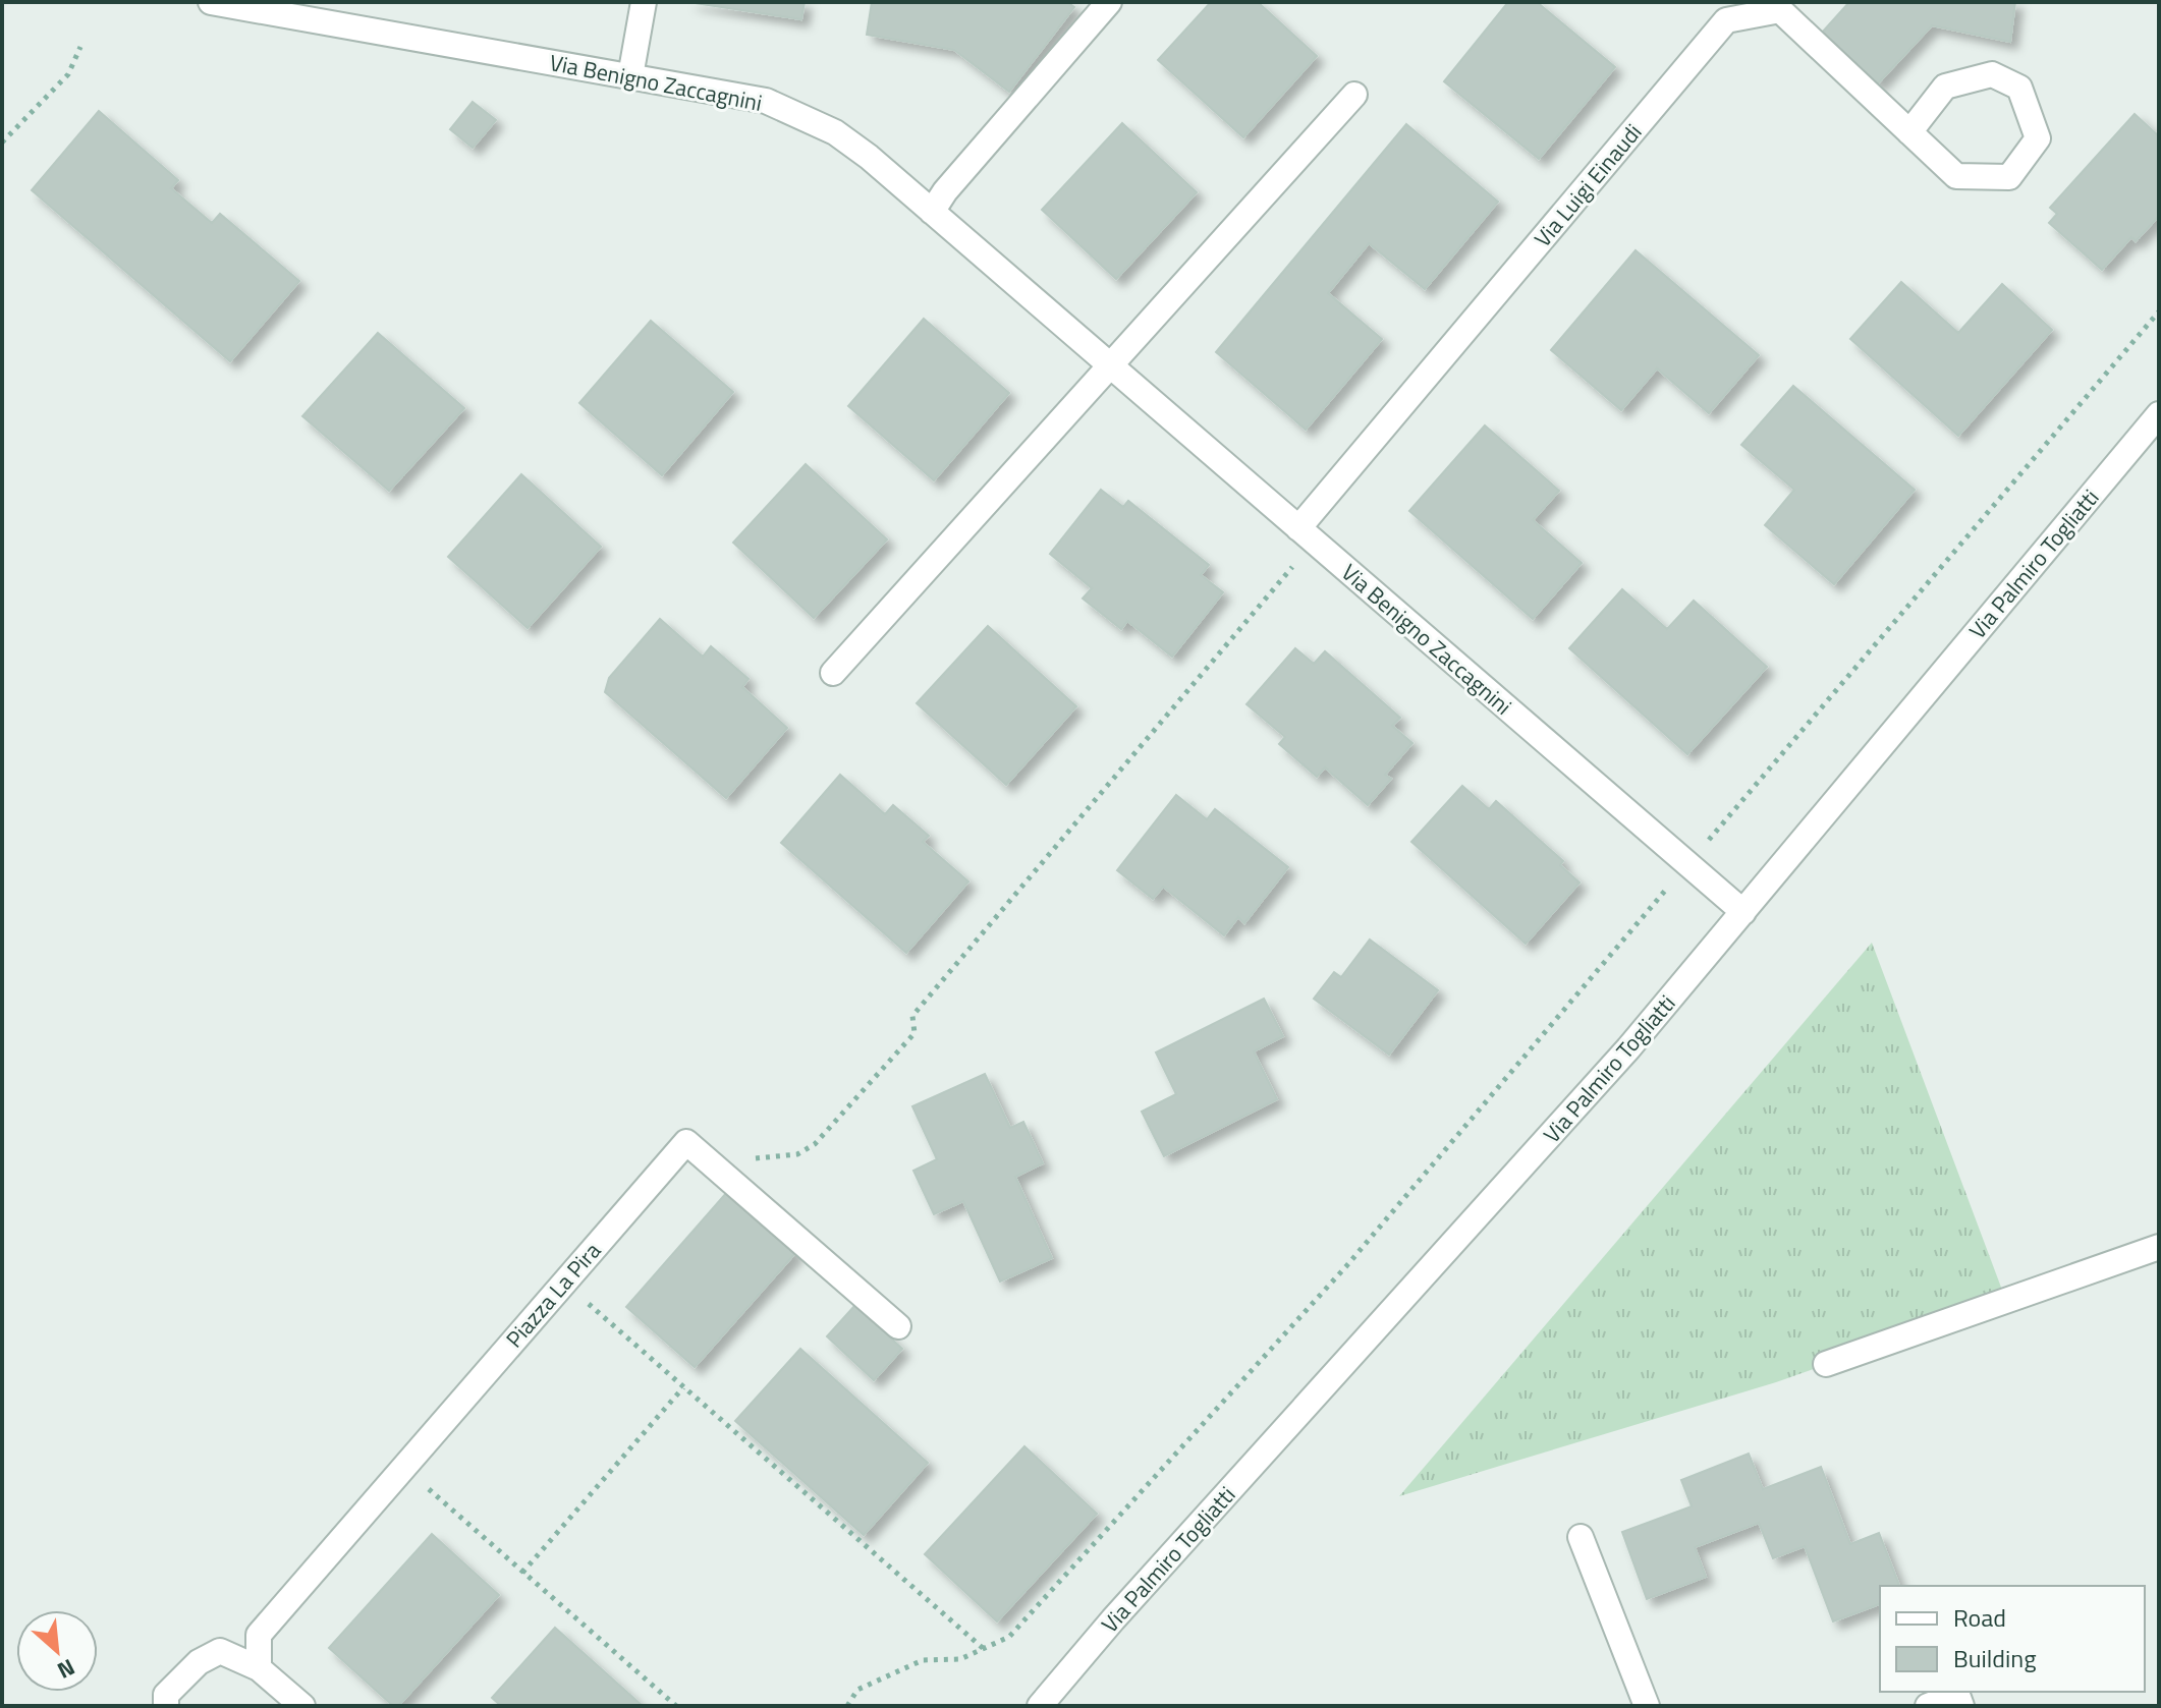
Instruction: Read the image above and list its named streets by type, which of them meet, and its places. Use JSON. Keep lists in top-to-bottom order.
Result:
{
  "streets": {
    "street": [
      "Via Benigno Zaccagnini",
      "Via Luigi Einaudi",
      "Via Palmiro Togliatti",
      "Piazza La Pira"
    ]
  },
  "crossings": [
    ["Via Benigno Zaccagnini", "Via Luigi Einaudi"],
    ["Via Benigno Zaccagnini", "Via Palmiro Togliatti"]
  ],
  "legend": ["Road", "Building"],
  "north": "bottom right"
}
